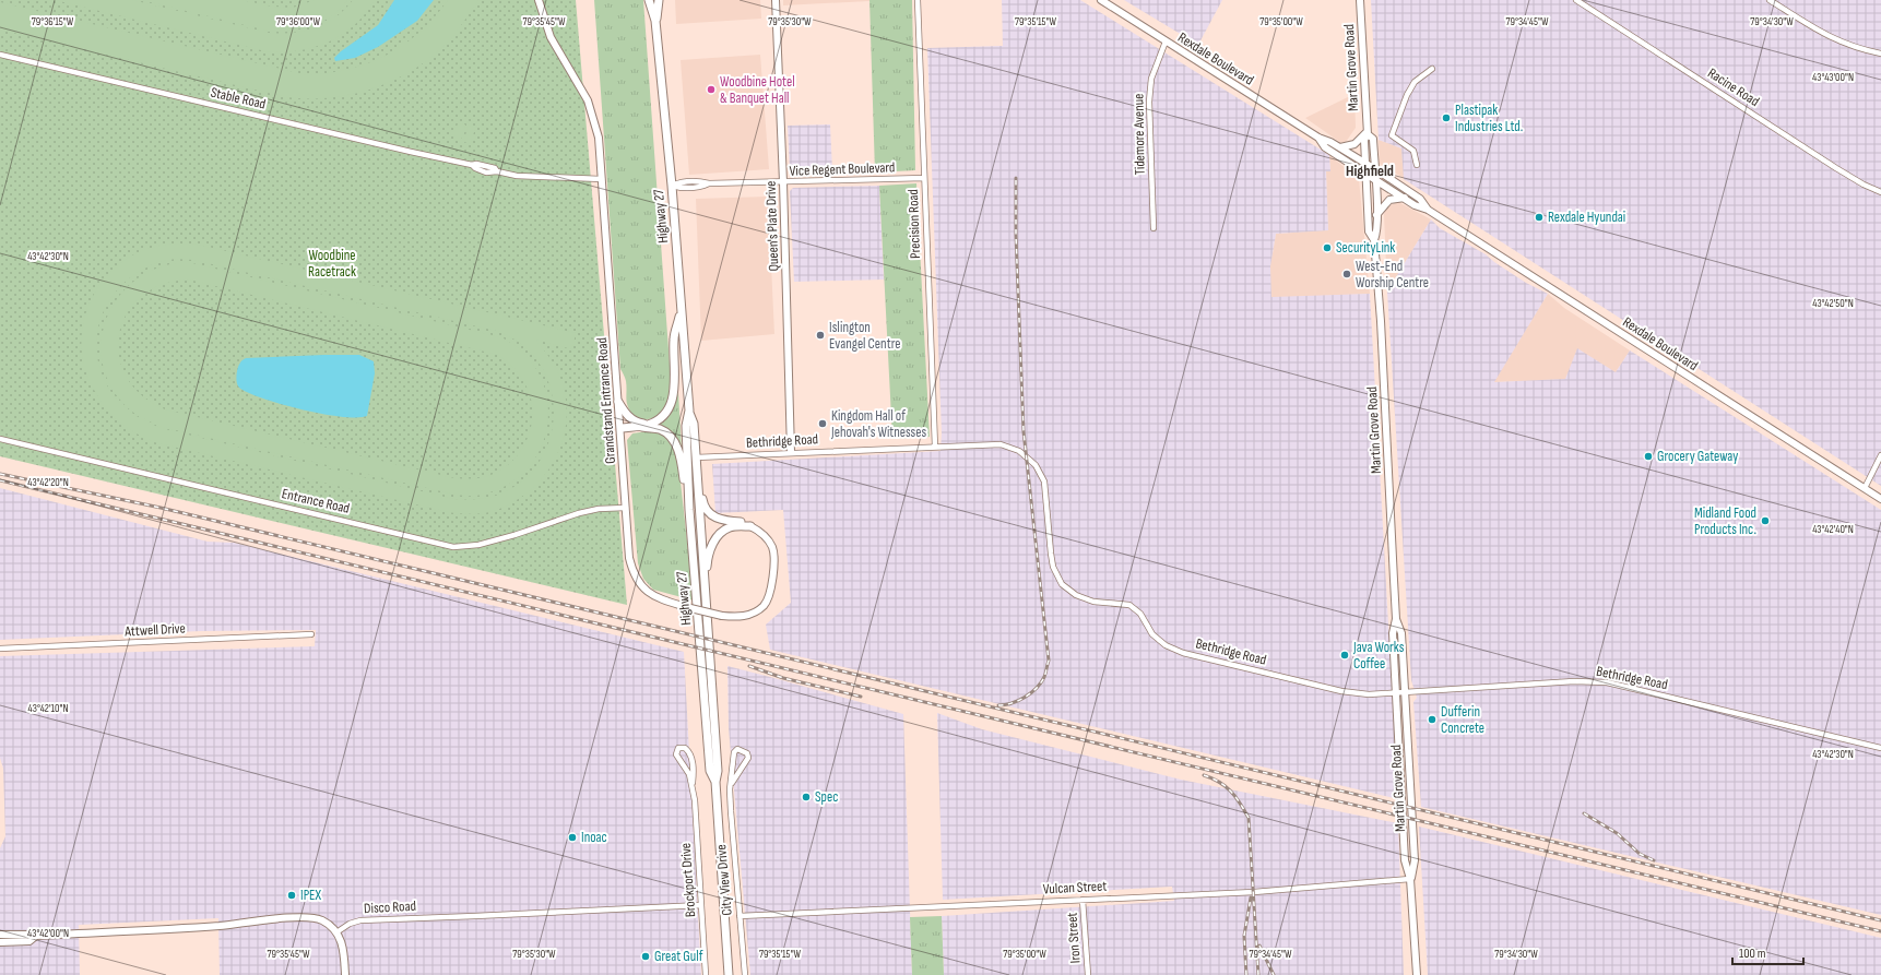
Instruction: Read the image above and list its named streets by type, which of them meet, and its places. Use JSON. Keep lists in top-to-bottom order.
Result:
{
  "streets": {
    "main road": [
      "Rexdale Boulevard",
      "Martin Grove Road",
      "Highway 27",
      "Queen's Plate Drive",
      "Grandstand Entrance Road"
    ],
    "street": [
      "Racine Road",
      "Stable Road",
      "Tidemore Avenue",
      "Vice Regent Boulevard",
      "Precision Road",
      "Bethridge Road",
      "Entrance Road",
      "Attwell Drive",
      "Brockport Drive",
      "City View Drive",
      "Vulcan Street",
      "Disco Road",
      "Iron Street"
    ]
  },
  "crossings": [
    ["Rexdale Boulevard", "Martin Grove Road"],
    ["Rexdale Boulevard", "Tidemore Avenue"],
    ["Martin Grove Road", "Bethridge Road"],
    ["Martin Grove Road", "Vulcan Street"],
    ["Stable Road", "Grandstand Entrance Road"],
    ["Vice Regent Boulevard", "Highway 27"],
    ["Vice Regent Boulevard", "Precision Road"],
    ["Vice Regent Boulevard", "Queen's Plate Drive"],
    ["Highway 27", "Bethridge Road"],
    ["Precision Road", "Bethridge Road"],
    ["Queen's Plate Drive", "Bethridge Road"],
    ["Grandstand Entrance Road", "Entrance Road"],
    ["Brockport Drive", "Disco Road"],
    ["City View Drive", "Vulcan Street"],
    ["Vulcan Street", "Iron Street"]
  ],
  "districts": ["Highfield"],
  "parks": ["Woodbine Racetrack"],
  "places": [
    "Woodbine Hotel & Banquet Hall",
    "Plastipak Industries Ltd.",
    "Rexdale Hyundai",
    "SecurityLink",
    "West-End Worship Centre",
    "Islington Evangel Centre",
    "Kingdom Hall of Jehovah's Witnesses",
    "Grocery Gateway",
    "Midland Food Products Inc.",
    "Java Works Coffee",
    "Dufferin Concrete",
    "Spec",
    "Inoac",
    "IPEX",
    "Great Gulf"
  ],
  "scale_bar": "100 m",
  "coordinates": [
    "79°36'15\"W",
    "79°36'00\"W",
    "79°35'45\"W",
    "79°35'30\"W",
    "79°35'15\"W",
    "79°35'00\"W",
    "79°34'45\"W",
    "79°34'30\"W",
    "43°43'00\"N",
    "43°42'30\"N",
    "43°42'50\"N",
    "43°42'20\"N",
    "43°42'40\"N",
    "43°42'10\"N",
    "43°42'00\"N"
  ]
}
